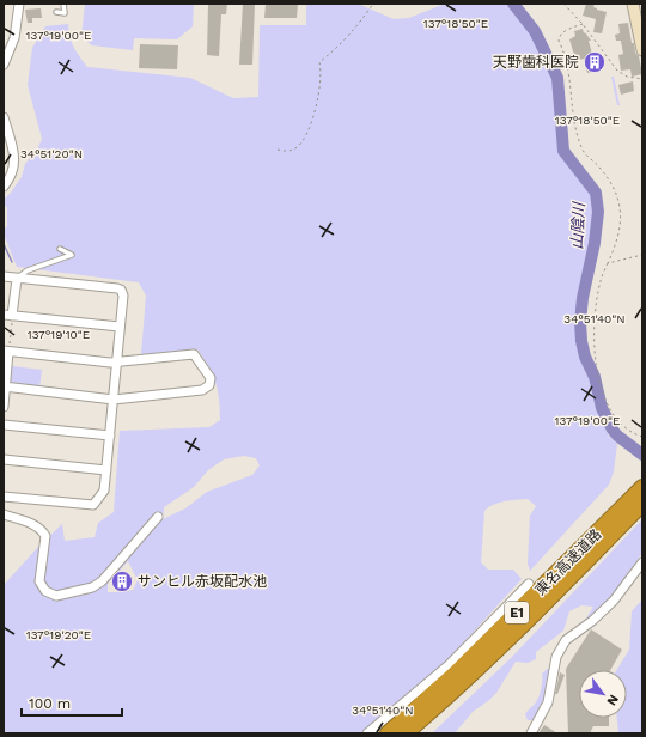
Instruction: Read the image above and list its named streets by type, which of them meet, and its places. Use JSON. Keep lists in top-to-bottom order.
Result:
{
  "streets": {
    "highway": ["東名高速道路", "E1"]
  },
  "water": ["山陰川"],
  "places": {
    "building": ["天野歯科医院", "サンヒル赤坂配水池"]
  },
  "scale_bar": "100 m",
  "north": "bottom right",
  "coordinates": [
    "137°18'50\"E",
    "137°19'00\"E",
    "34°51'20\"N",
    "34°51'40\"N",
    "137°19'10\"E",
    "137°19'20\"E"
  ]
}
